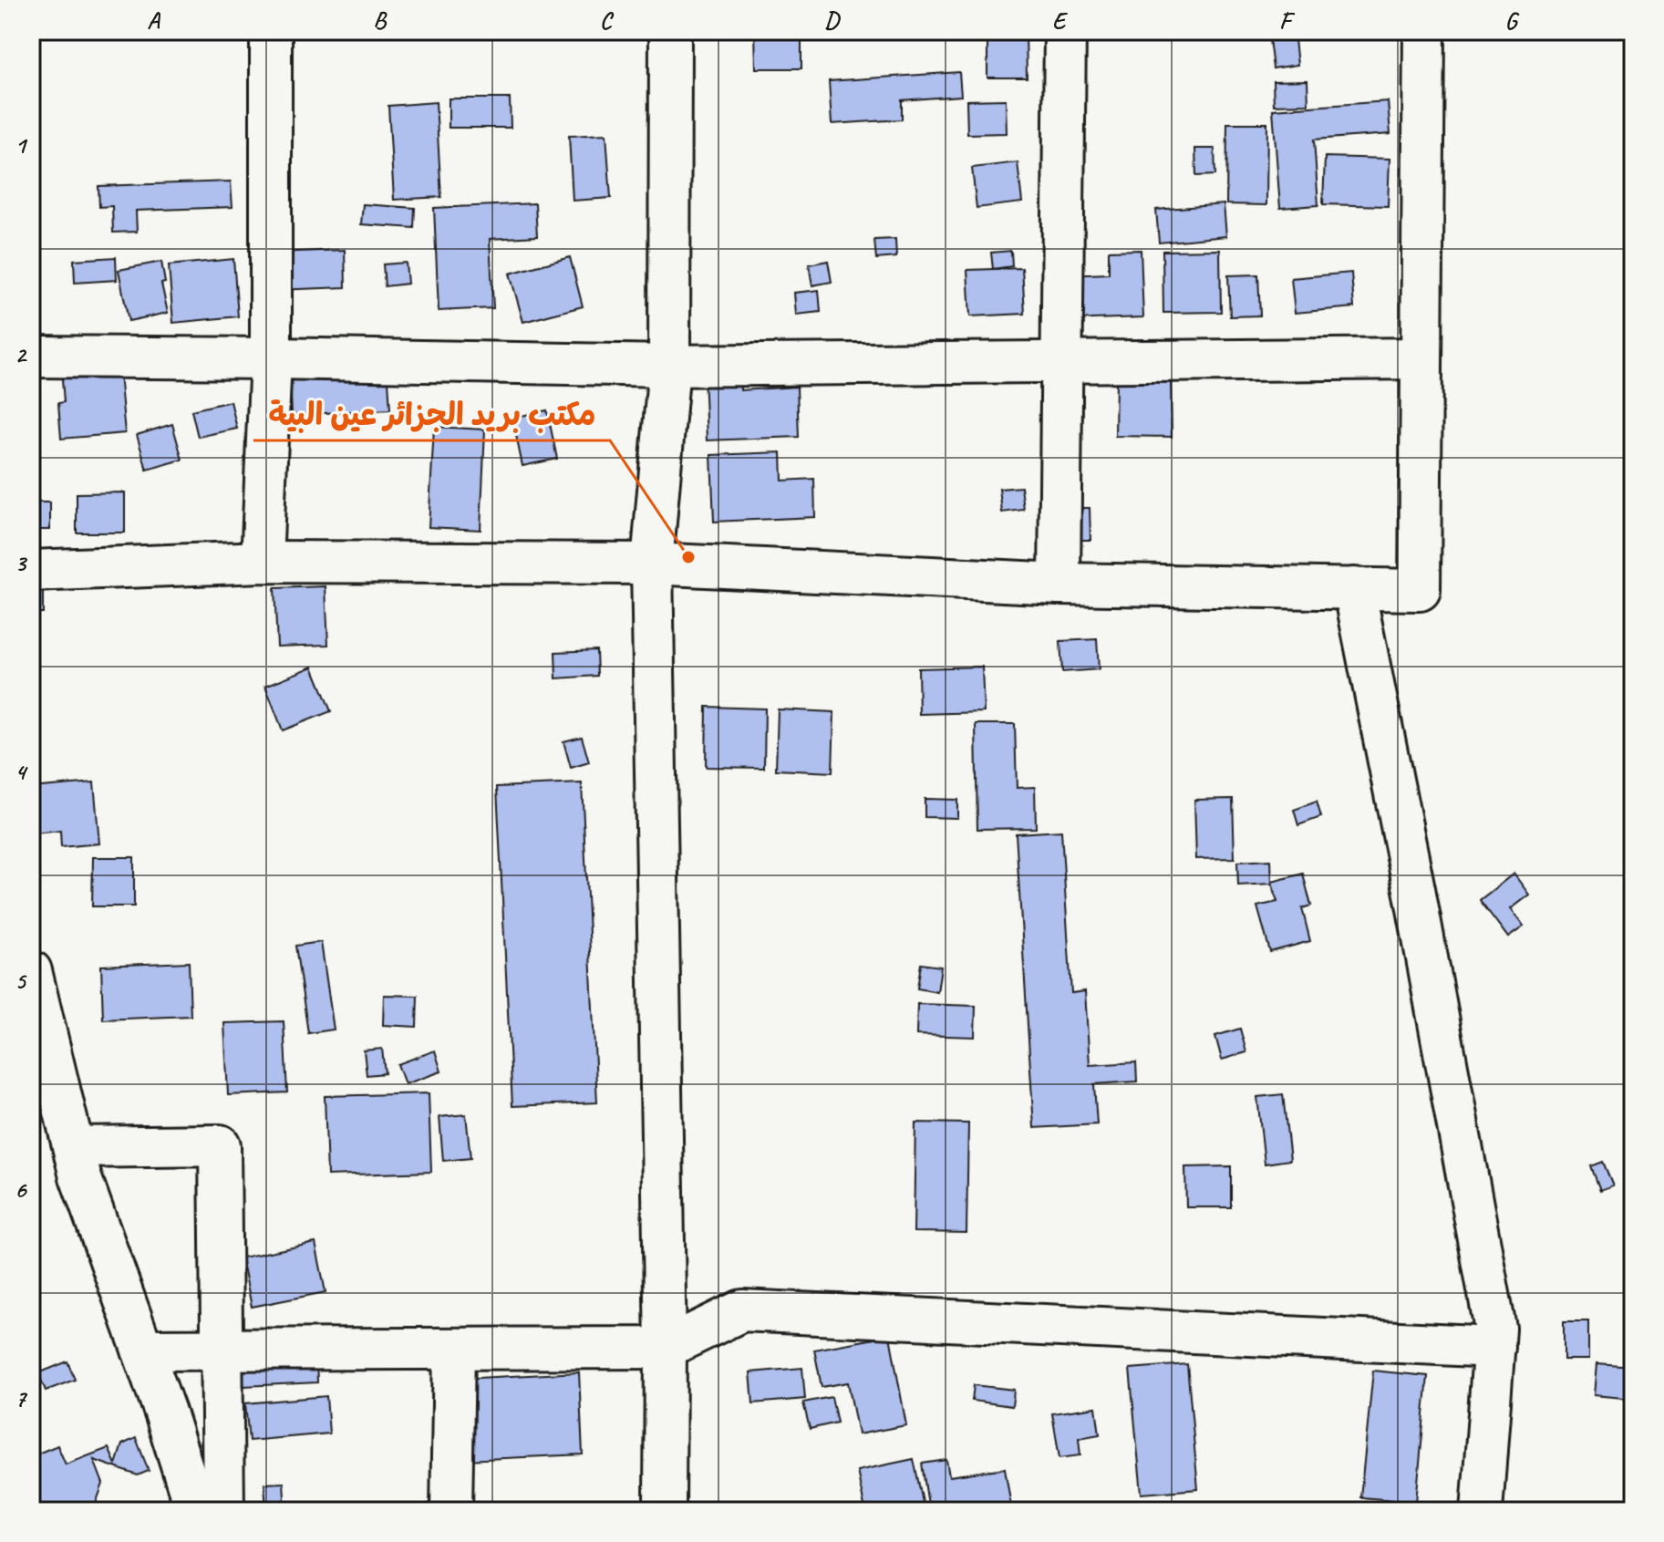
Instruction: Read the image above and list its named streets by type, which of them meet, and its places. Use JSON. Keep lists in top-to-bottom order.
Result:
{
  "places": ["مكتب بريد الجزائر عين البية"],
  "grid": {
    "columns": [
      "A",
      "B",
      "C",
      "D",
      "E",
      "F",
      "G"
    ],
    "rows": [
      "1",
      "2",
      "3",
      "4",
      "5",
      "6",
      "7"
    ]
  }
}
